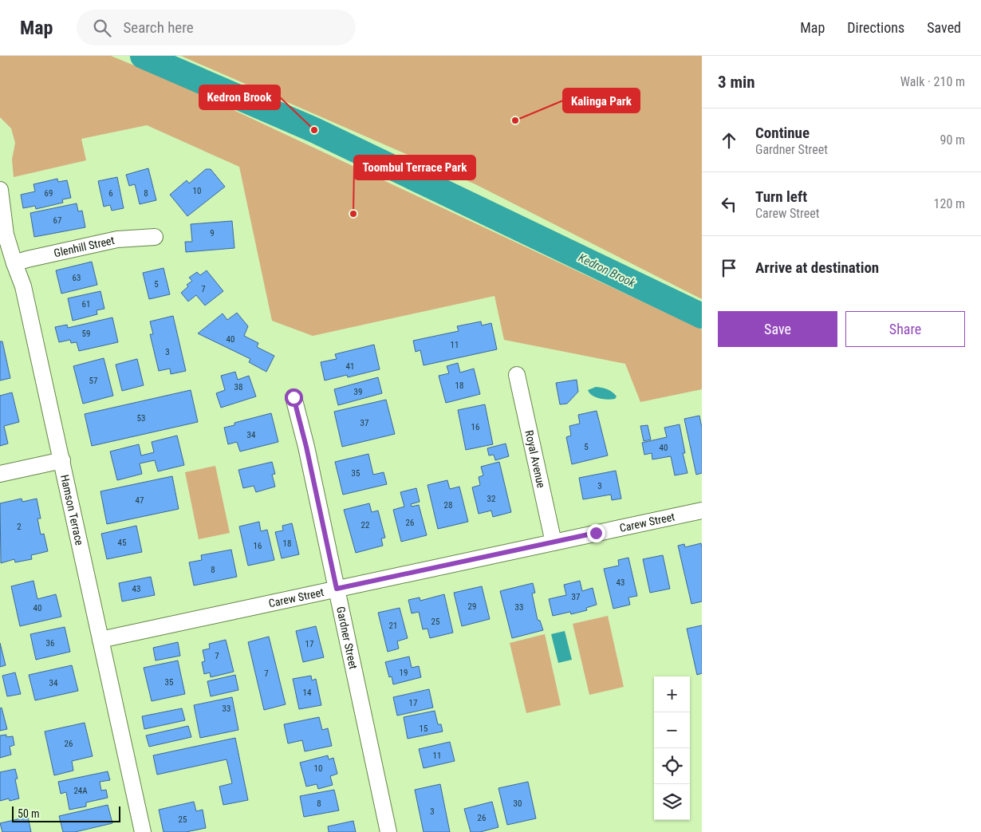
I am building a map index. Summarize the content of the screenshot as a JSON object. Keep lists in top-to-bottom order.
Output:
{
  "streets": {
    "street": [
      "Glenhill Street",
      "Royal Avenue",
      "Hamson Terrace",
      "Carew Street",
      "Gardner Street"
    ]
  },
  "crossings": [
    ["Glenhill Street", "Hamson Terrace"],
    ["Royal Avenue", "Carew Street"],
    ["Hamson Terrace", "Carew Street"],
    ["Carew Street", "Gardner Street"]
  ],
  "water": ["Kedron Brook"],
  "places": ["Kalinga Park", "Kedron Brook", "Toombul Terrace Park"],
  "house_numbers": [
    "10",
    "69",
    "6",
    "8",
    "67",
    "9",
    "63",
    "5",
    "7",
    "61",
    "59",
    "40",
    "11",
    "3",
    "41",
    "57",
    "18",
    "38",
    "39",
    "53",
    "37",
    "16",
    "34",
    "5",
    "40",
    "35",
    "3",
    "32",
    "47",
    "28",
    "26",
    "22",
    "2",
    "45",
    "18",
    "16",
    "8",
    "43",
    "43",
    "37",
    "29",
    "33",
    "40",
    "25",
    "21",
    "36",
    "17",
    "7",
    "19",
    "7",
    "35",
    "34",
    "14",
    "17",
    "33",
    "15",
    "26",
    "11",
    "10",
    "24A",
    "8",
    "30",
    "3",
    "26",
    "25"
  ],
  "scale_bar": "50 m",
  "page": {
    "header": "Map",
    "search": "Search here",
    "nav": ["Map", "Directions", "Saved"],
    "heading": ["3 min", "Walk · 210 m"],
    "list": [
      ["Continue", "Gardner Street", "90 m"],
      ["Turn left", "Carew Street", "120 m"],
      "Arrive at destination"
    ],
    "buttons": ["Save", "Share"],
    "map_buttons": ["+", "−"],
    "scale": "50 m"
  }
}
